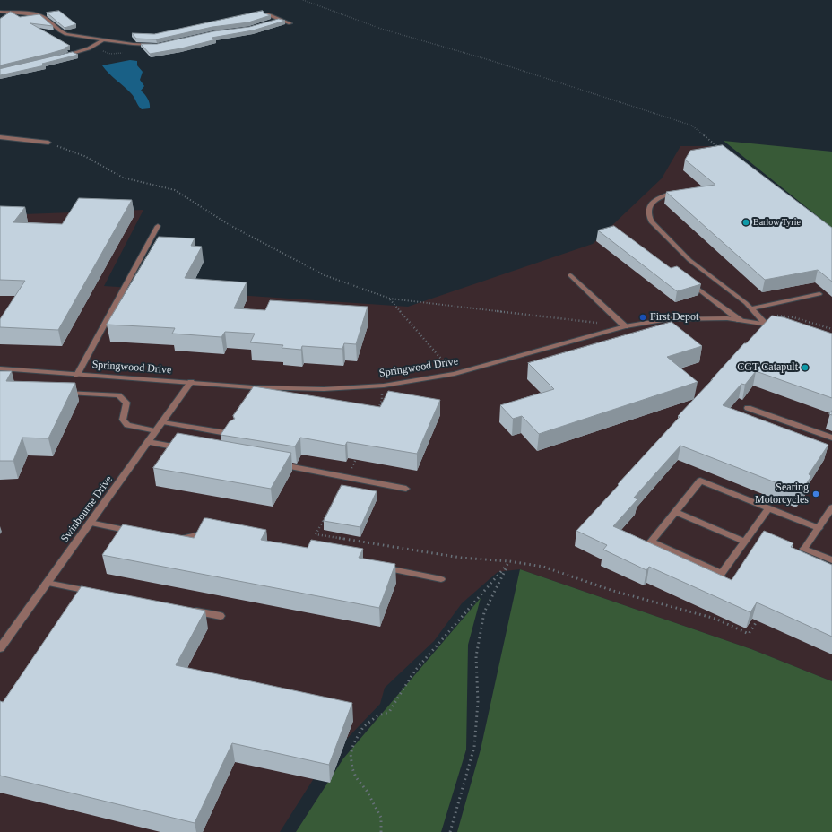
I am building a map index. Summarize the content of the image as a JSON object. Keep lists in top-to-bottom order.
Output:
{
  "streets": {
    "street": ["Springwood Drive", "Swinbourne Drive"]
  },
  "crossings": [
    ["Springwood Drive", "Swinbourne Drive"]
  ],
  "places": [
    "Barlow Tyrie",
    "First Depot",
    "CGT Catapult",
    "Searing Motorcycles"
  ]
}
